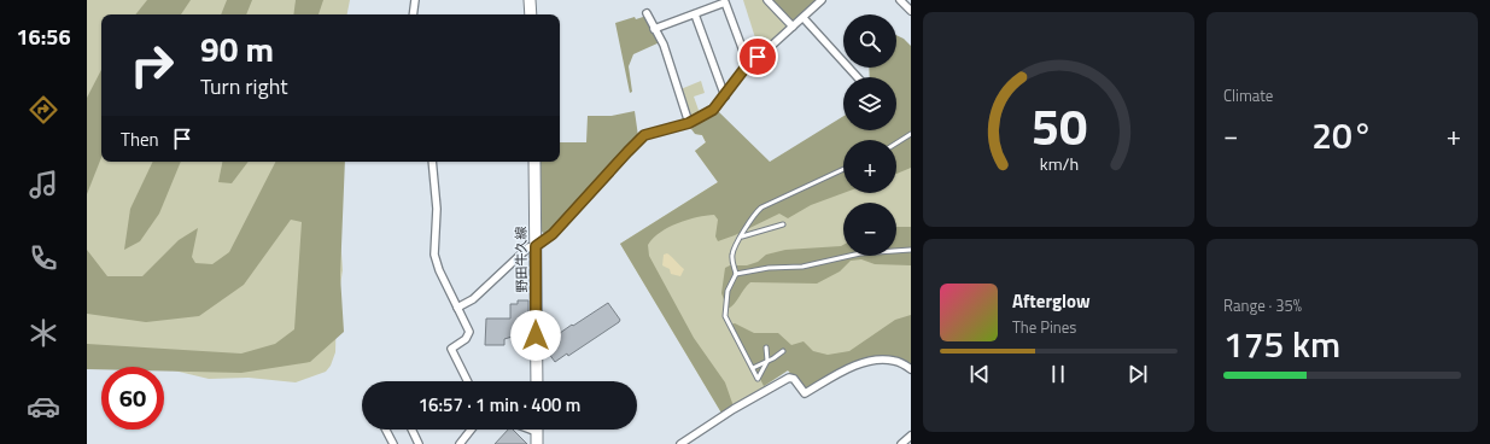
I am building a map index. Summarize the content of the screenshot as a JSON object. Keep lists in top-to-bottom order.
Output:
{
  "streets": {
    "main road": ["野田牛久線"]
  },
  "page": {
    "tabs": "16:56",
    "tile": [
      "Climate",
      ["Range · 35%", "175 km"]
    ],
    "map_buttons": ["+", "−"],
    "turn": ["90 m", "Turn right"],
    "heat": ["−", "20°", "+"],
    "then": "Then",
    "song": ["Afterglow", "The Pines"],
    "limit": "60",
    "trip": "16:57 · 1 min · 400 m",
    "gauge": ["50", "km/h"]
  }
}
